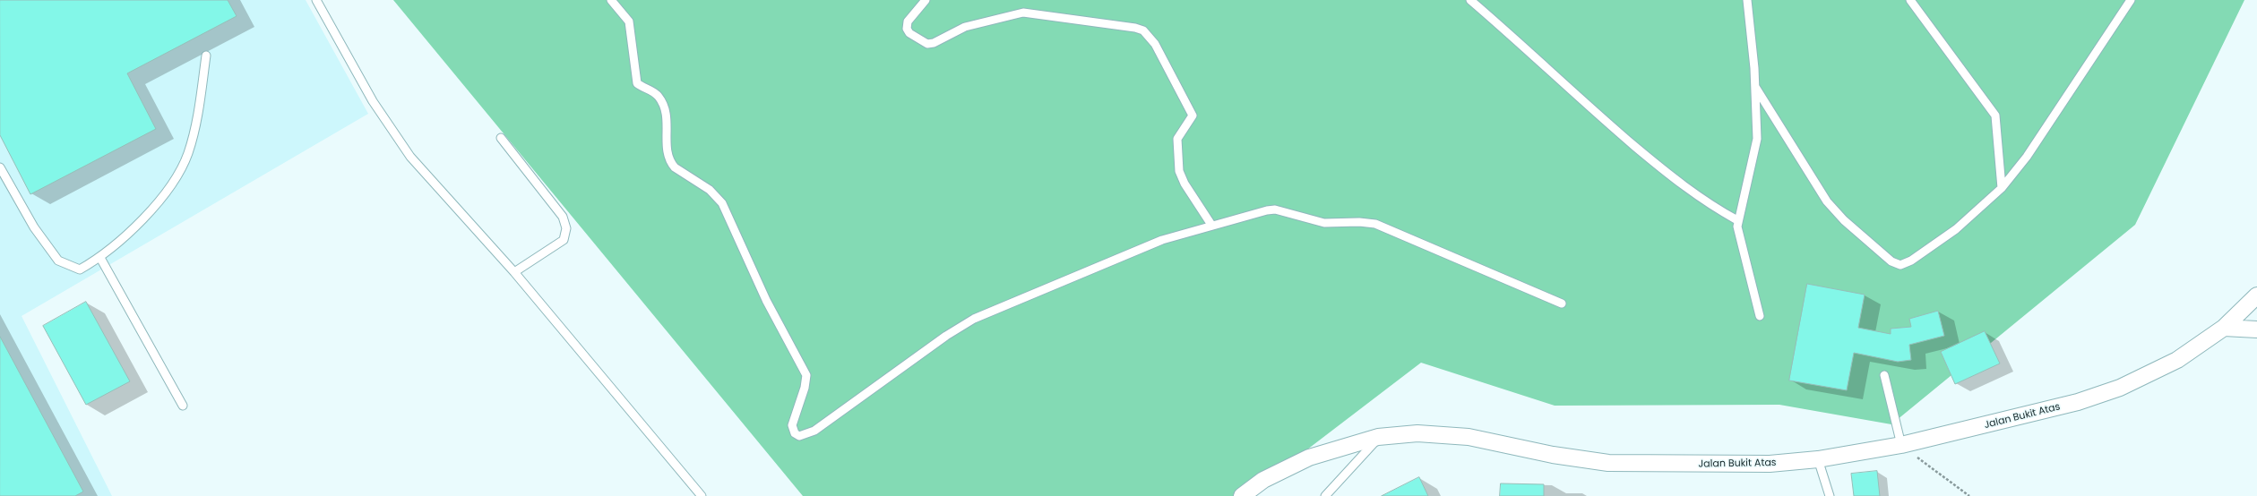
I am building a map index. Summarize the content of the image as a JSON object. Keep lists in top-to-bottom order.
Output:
{
  "streets": {
    "street": ["Jalan Bukit Atas"]
  }
}
